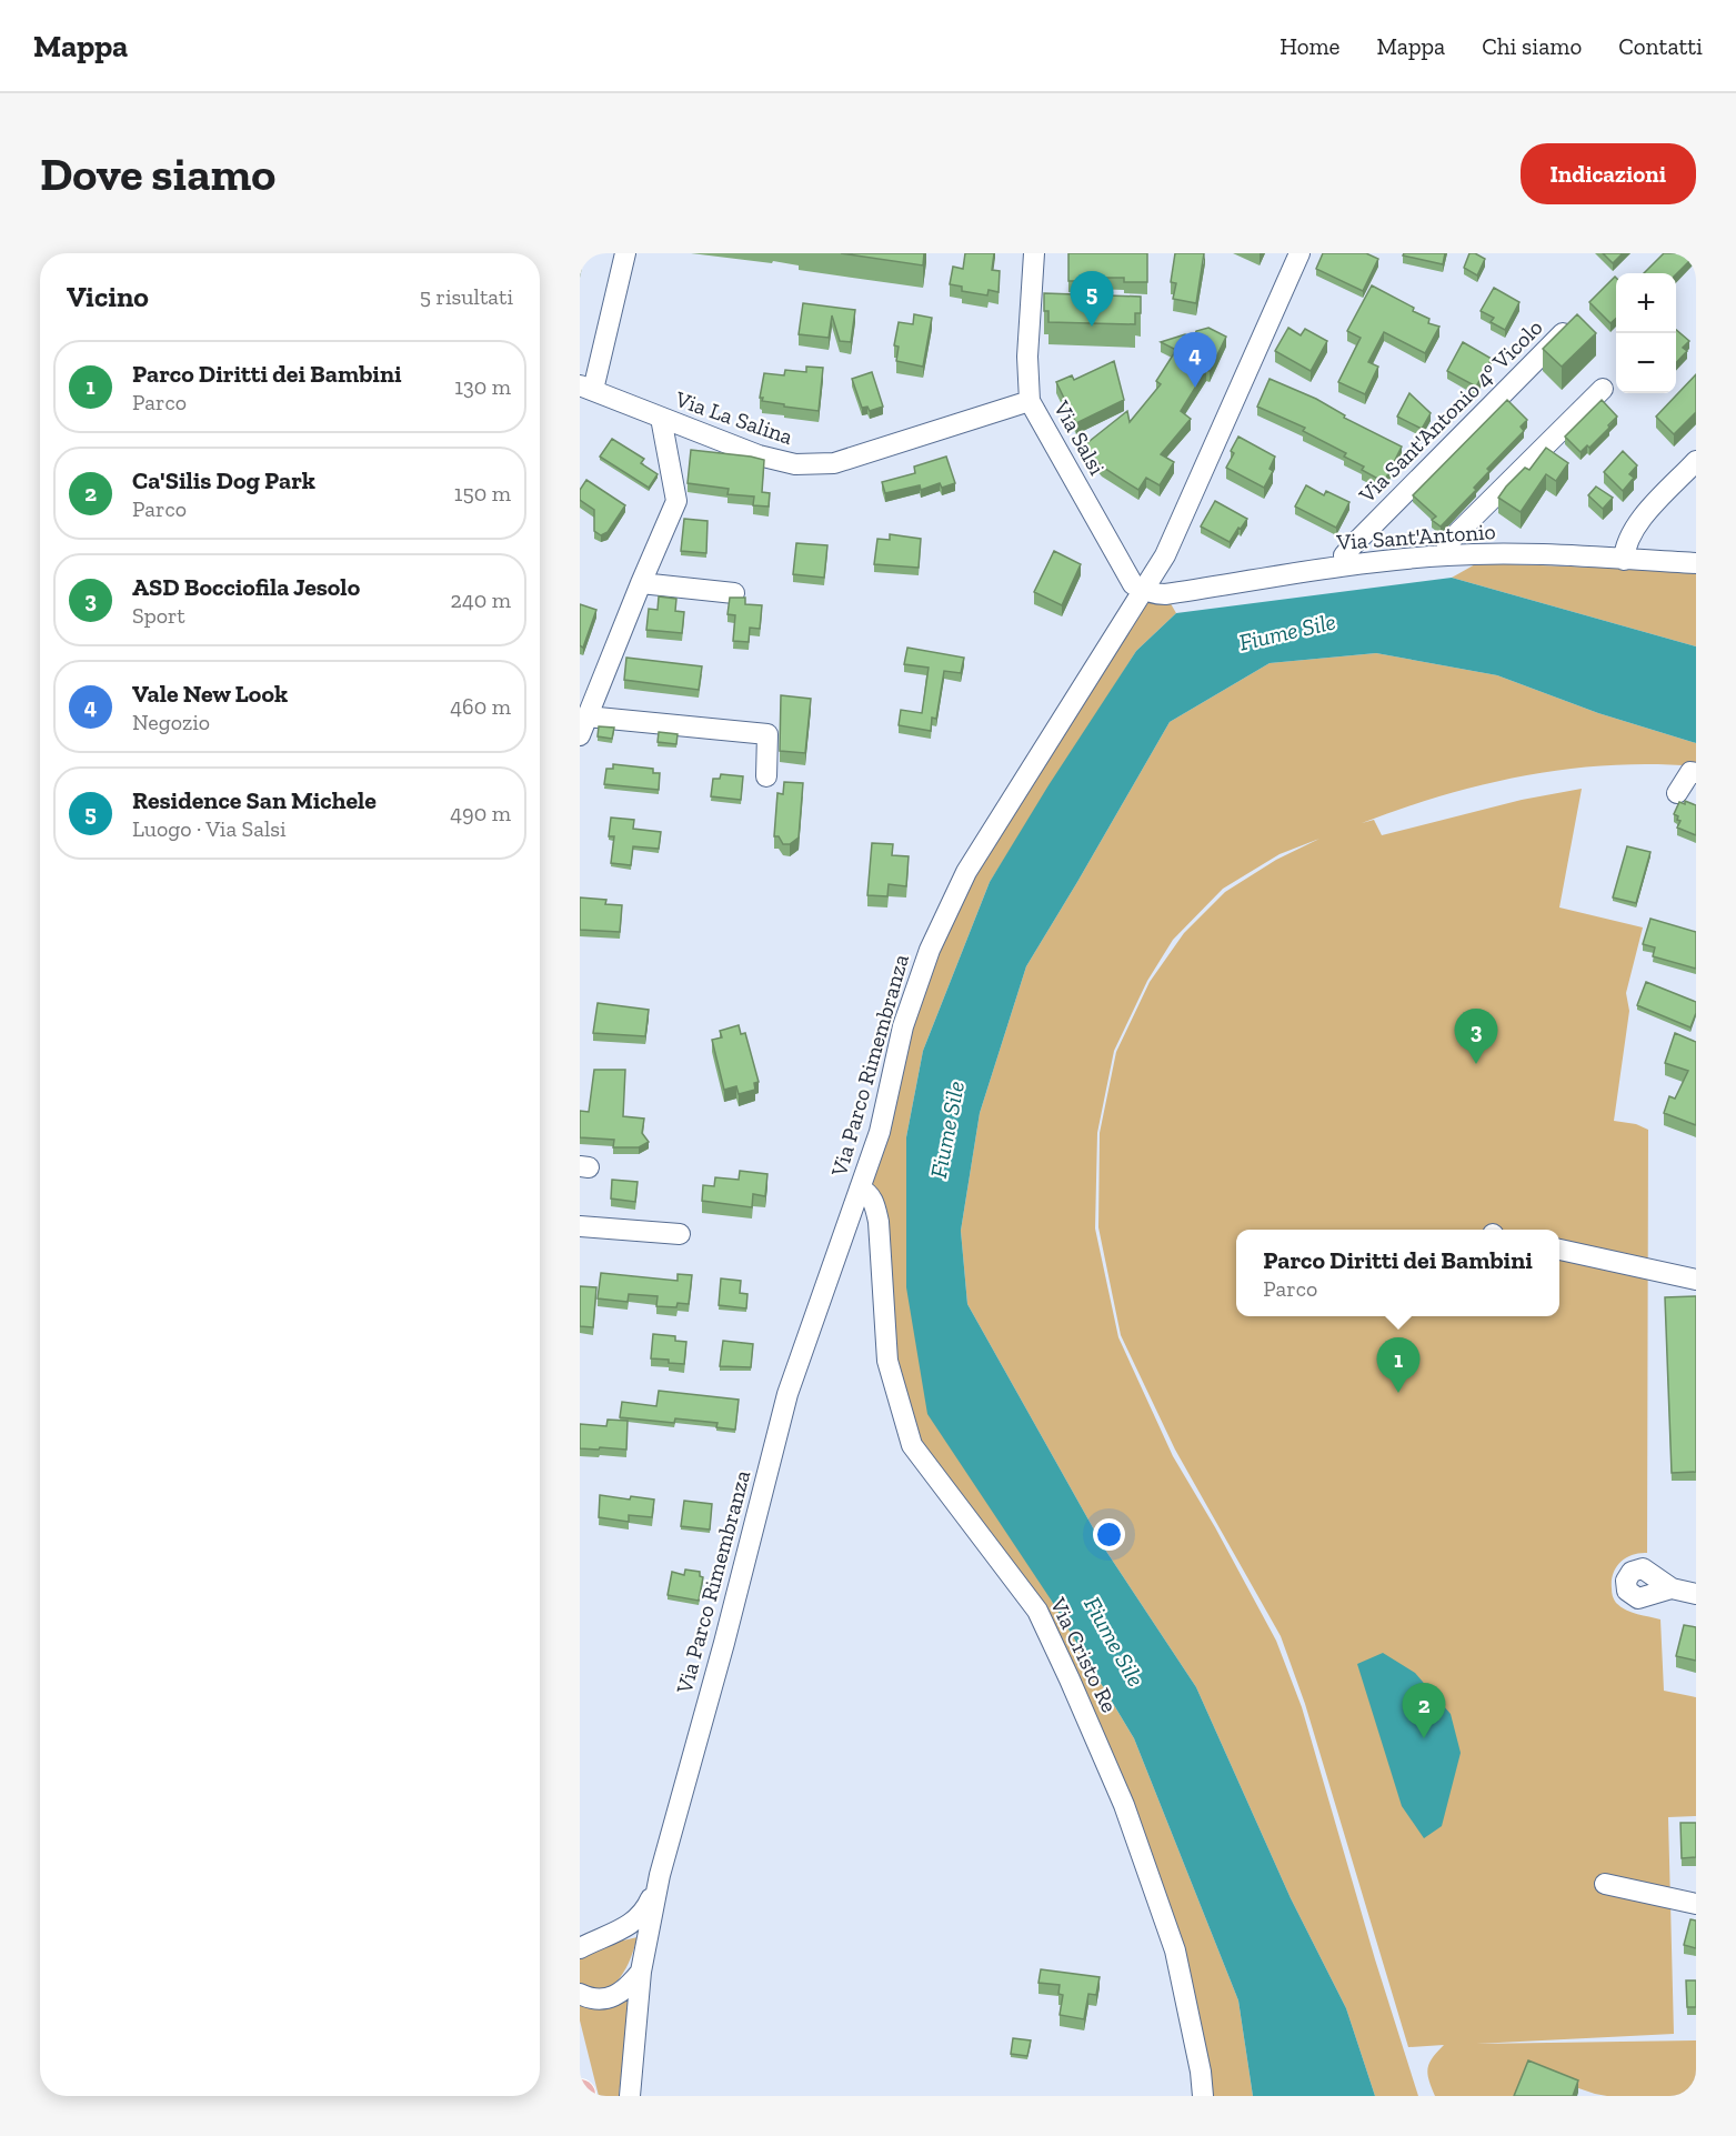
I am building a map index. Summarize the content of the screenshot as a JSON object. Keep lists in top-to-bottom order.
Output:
{
  "streets": {
    "street": [
      "Via Sant'Antonio 4° Vicolo",
      "Via La Salina",
      "Via Salsi",
      "Via Sant'Antonio",
      "Via Parco Rimembranza",
      "Via Cristo Re"
    ]
  },
  "crossings": [
    ["Via Sant'Antonio 4° Vicolo", "Via Sant'Antonio"],
    ["Via La Salina", "Via Salsi"],
    ["Via Salsi", "Via Sant'Antonio"],
    ["Via Salsi", "Via Parco Rimembranza"],
    ["Via Sant'Antonio", "Via Parco Rimembranza"],
    ["Via Parco Rimembranza", "Via Cristo Re"]
  ],
  "water": ["Fiume Sile"],
  "page": {
    "header": "Mappa",
    "nav": [
      "Home",
      "Mappa",
      "Chi siamo",
      "Contatti"
    ],
    "buttons": "Indicazioni",
    "title": "Dove siamo",
    "heading": ["Vicino", "5 risultati"],
    "pins": [
      "5",
      "4",
      "3",
      "1",
      "2"
    ],
    "map_buttons": ["+", "−"],
    "list": [
      {
        "mark": "1",
        "name": "Parco Diritti dei Bambini",
        "note": "Parco",
        "value": "130 m"
      },
      {
        "mark": "2",
        "name": "Ca'Silis Dog Park",
        "note": "Parco",
        "value": "150 m"
      },
      {
        "mark": "3",
        "name": "ASD Bocciofila Jesolo",
        "note": "Sport",
        "value": "240 m"
      },
      {
        "mark": "4",
        "name": "Vale New Look",
        "note": "Negozio",
        "value": "460 m"
      },
      {
        "mark": "5",
        "name": "Residence San Michele",
        "note": "Luogo · Via Salsi",
        "value": "490 m"
      }
    ],
    "popup": ["Parco Diritti dei Bambini", "Parco"]
  }
}
